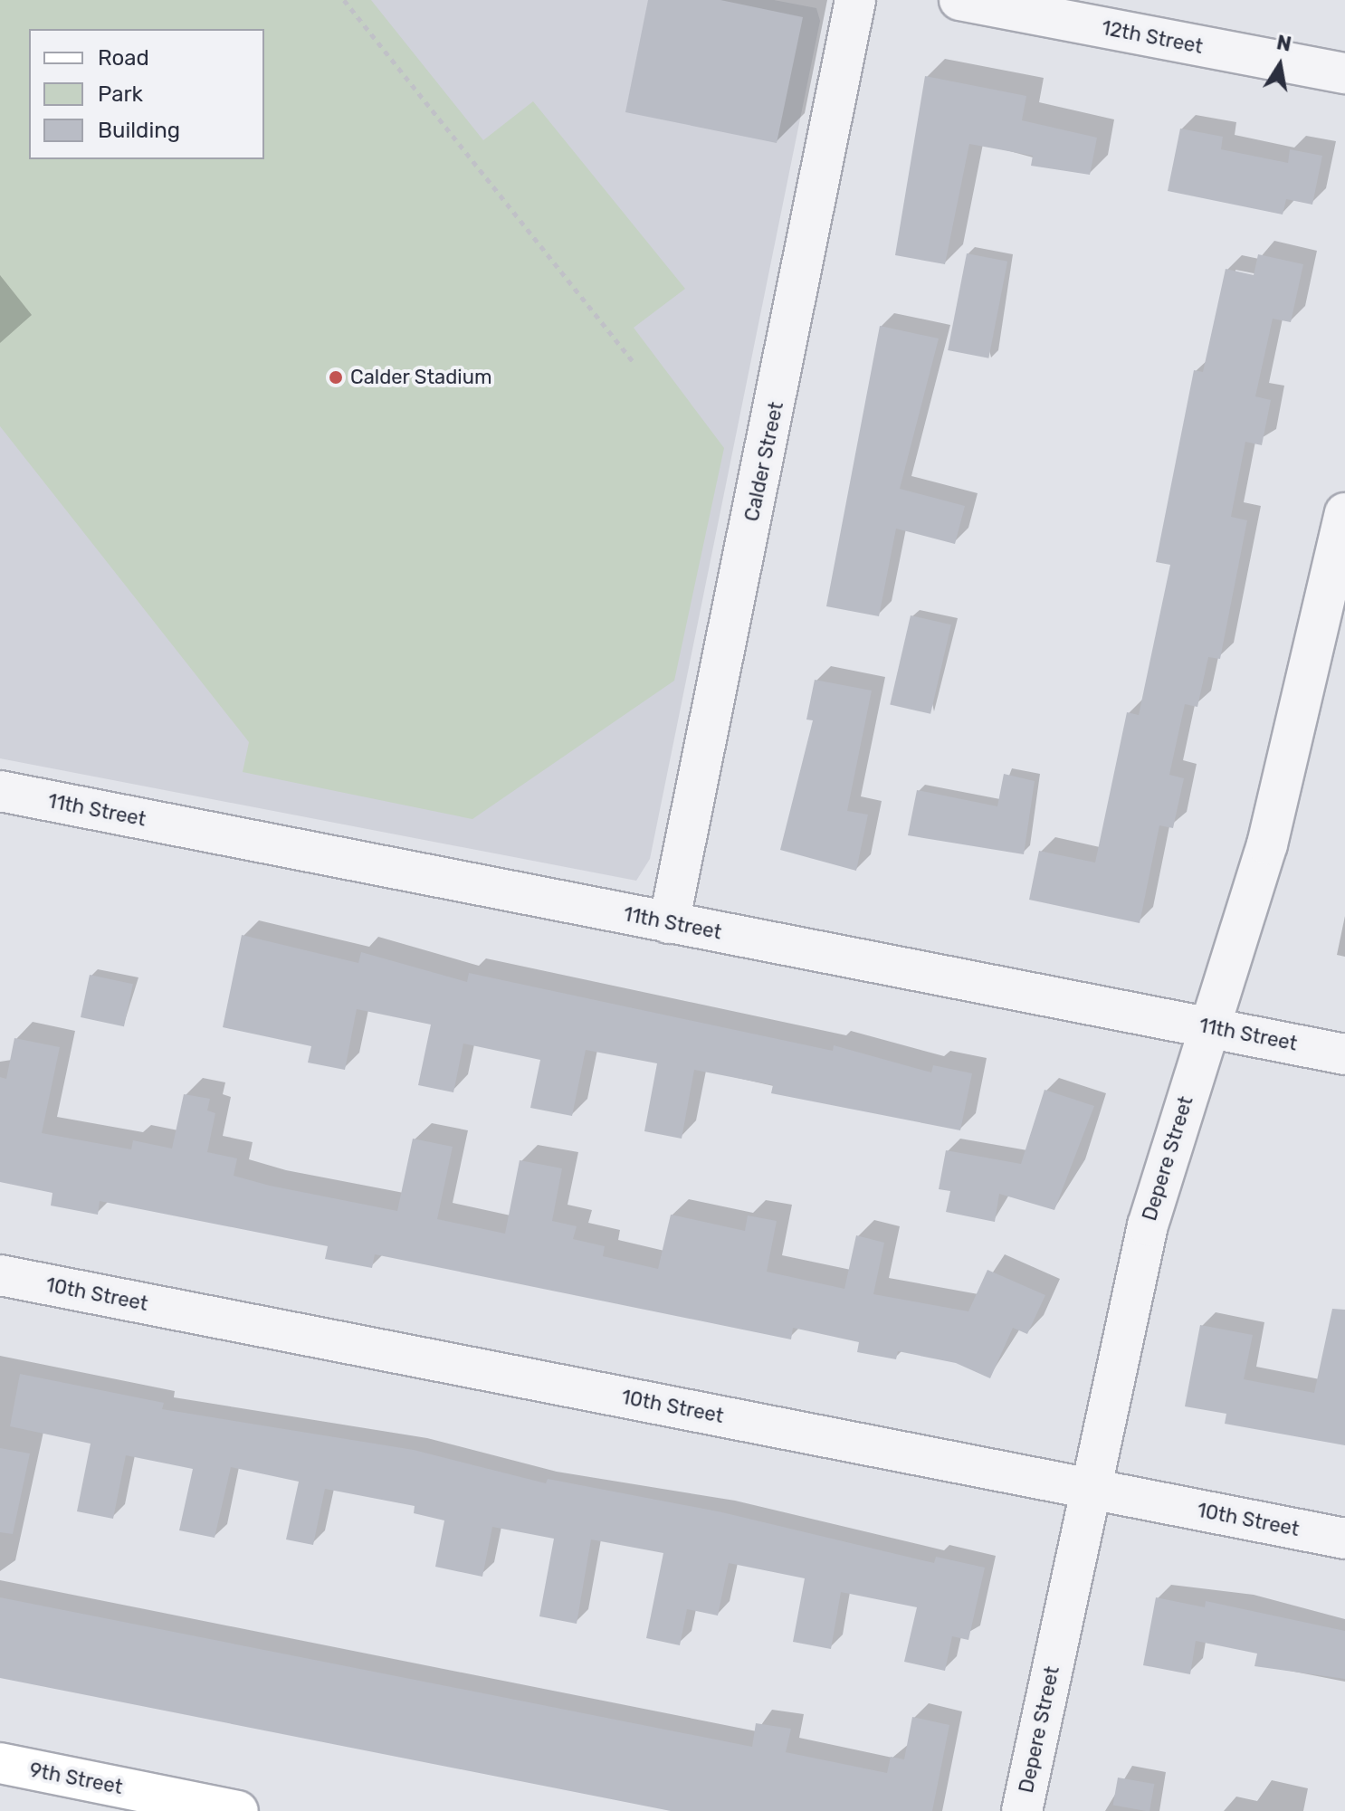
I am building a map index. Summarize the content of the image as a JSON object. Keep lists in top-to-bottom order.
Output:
{
  "streets": {
    "main road": ["9th Street"],
    "street": [
      "12th Street",
      "Calder Street",
      "11th Street",
      "Depere Street",
      "10th Street"
    ]
  },
  "crossings": [
    ["Calder Street", "11th Street"],
    ["11th Street", "Depere Street"],
    ["Depere Street", "10th Street"]
  ],
  "places": ["Calder Stadium"],
  "legend": ["Road", "Park", "Building"],
  "north": "top"
}
